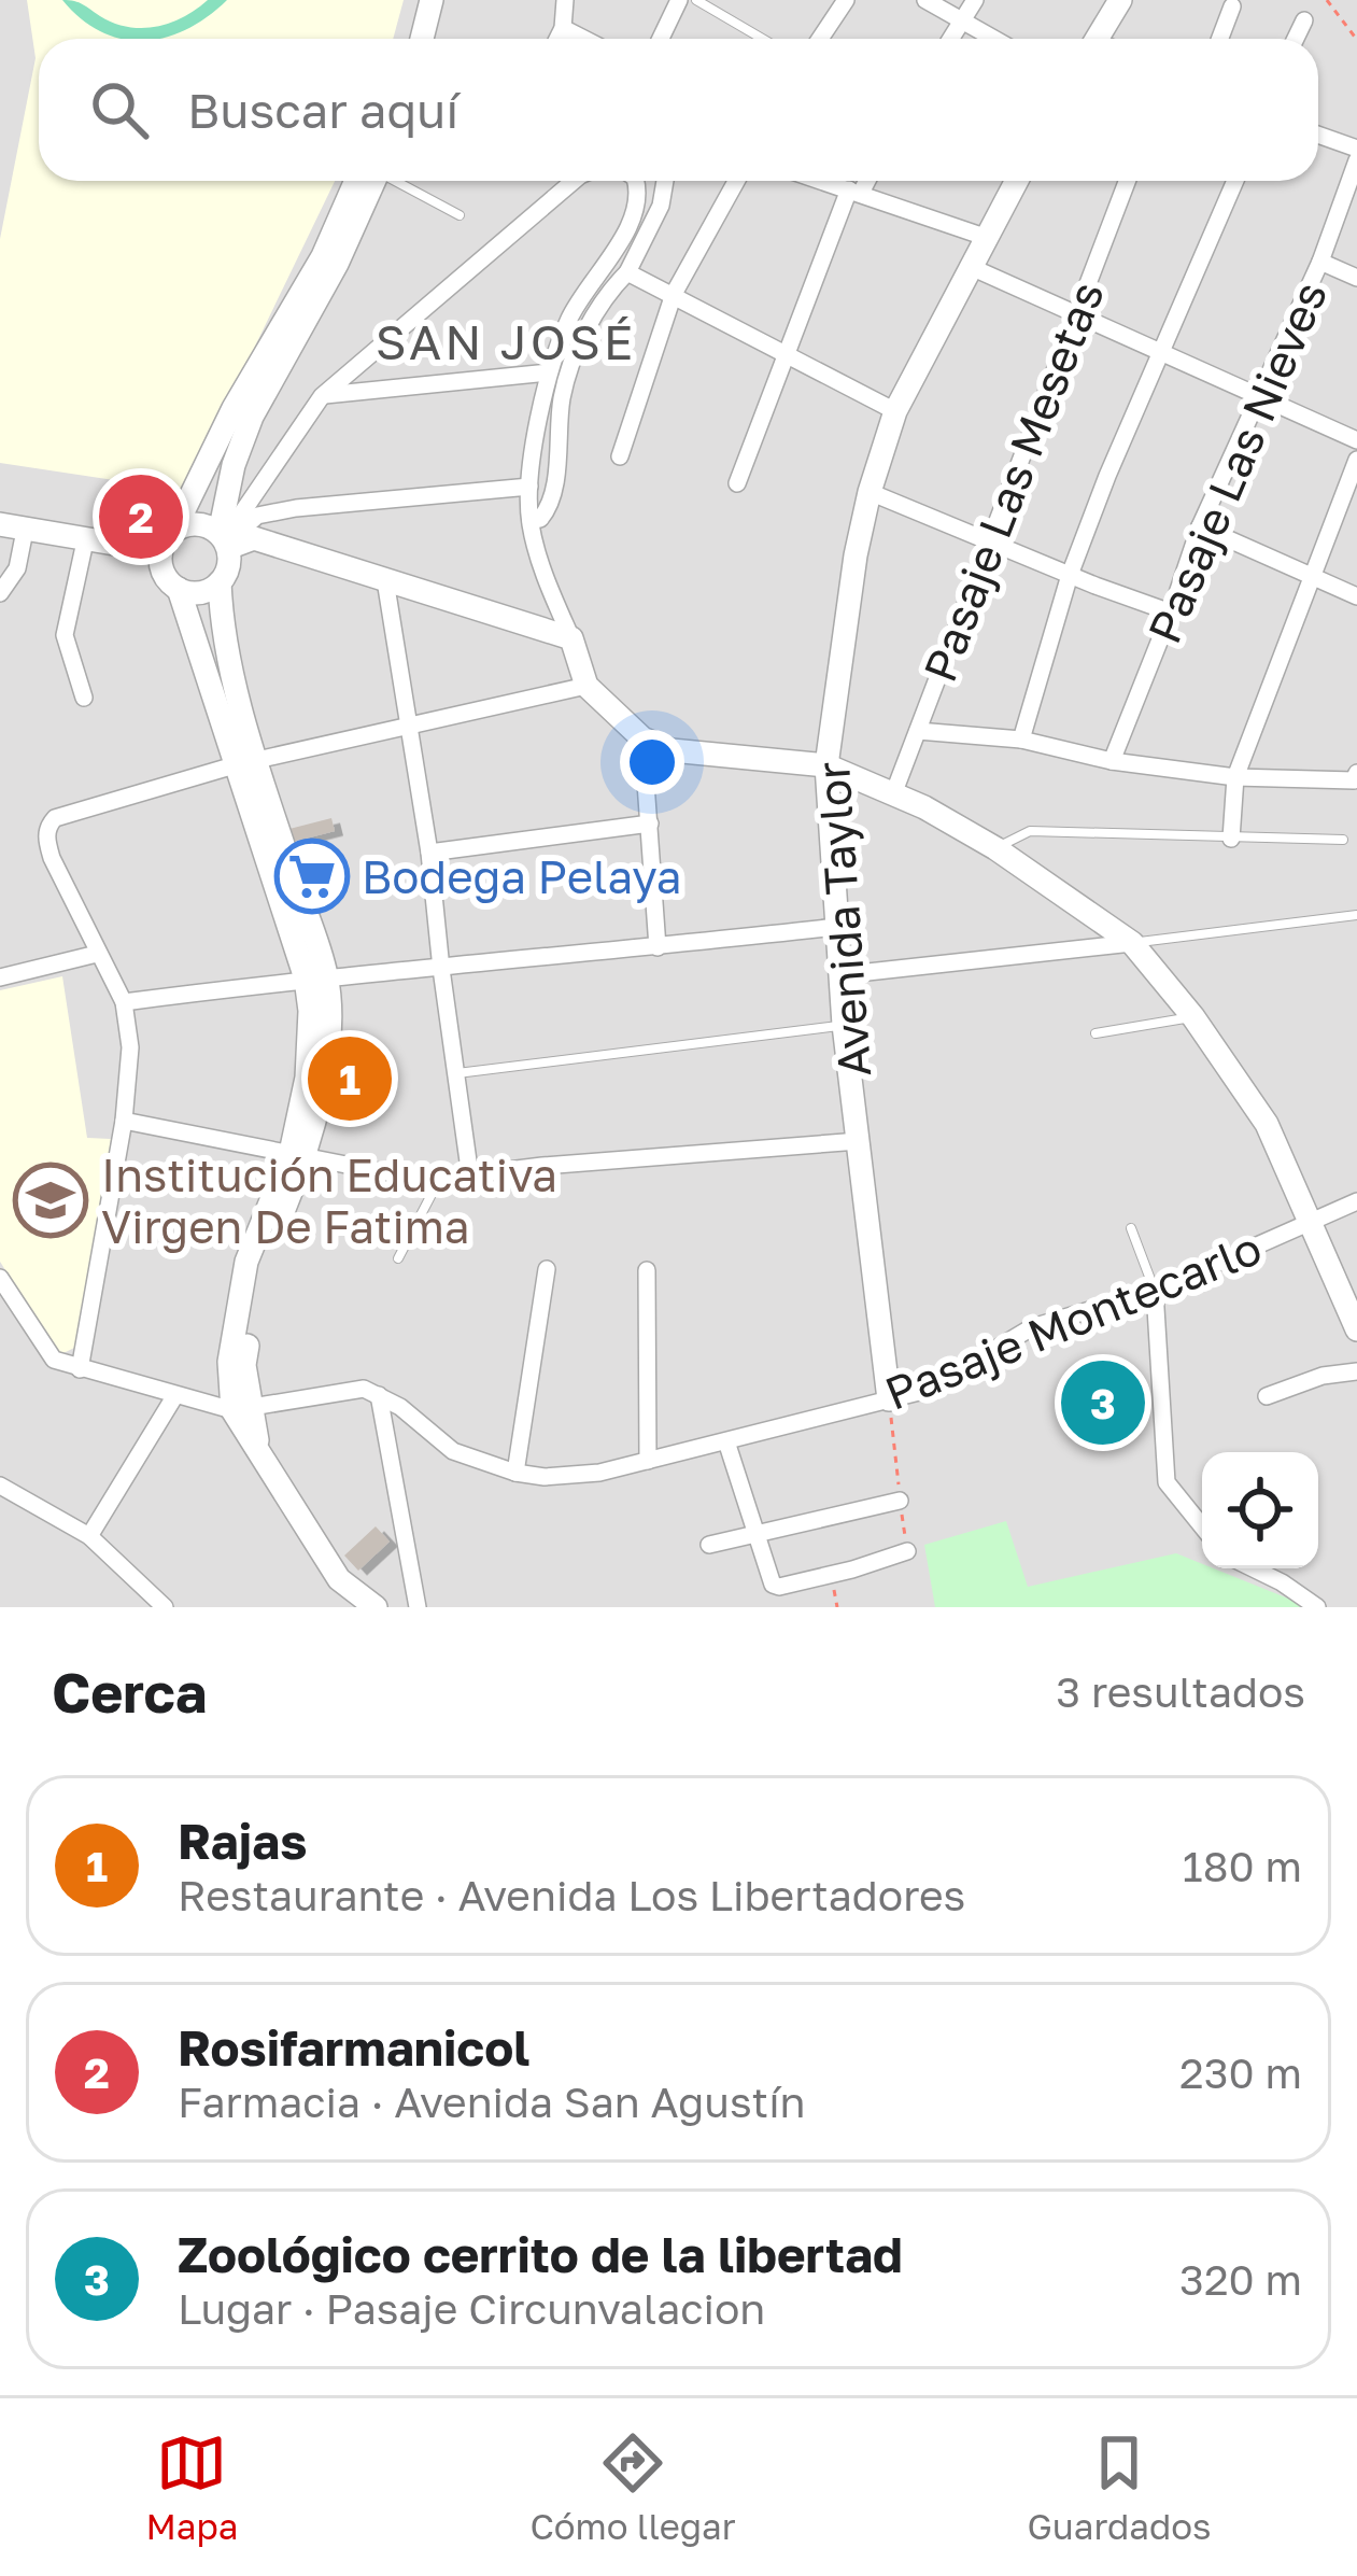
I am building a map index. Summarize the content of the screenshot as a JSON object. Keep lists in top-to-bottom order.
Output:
{
  "streets": {
    "street": [
      "Pasaje Las Nieves",
      "Pasaje Las Mesetas",
      "Avenida Taylor",
      "Pasaje Montecarlo"
    ]
  },
  "crossings": [
    ["Avenida Taylor", "Pasaje Montecarlo"]
  ],
  "districts": ["SAN JOSÉ"],
  "places": {
    "supermarket": ["Bodega Pelaya"],
    "school or university": ["Institución Educativa Virgen De Fatima"]
  },
  "page": {
    "search": "Buscar aquí",
    "pins": ["2", "1", "3"],
    "heading": ["Cerca", "3 resultados"],
    "list": [
      {
        "mark": "1",
        "name": "Rajas",
        "note": "Restaurante · Avenida Los Libertadores",
        "value": "180 m"
      },
      {
        "mark": "2",
        "name": "Rosifarmanicol",
        "note": "Farmacia · Avenida San Agustín",
        "value": "230 m"
      },
      {
        "mark": "3",
        "name": "Zoológico cerrito de la libertad",
        "note": "Lugar · Pasaje Circunvalacion",
        "value": "320 m"
      }
    ],
    "nav": ["Mapa", "Cómo llegar", "Guardados"]
  }
}
